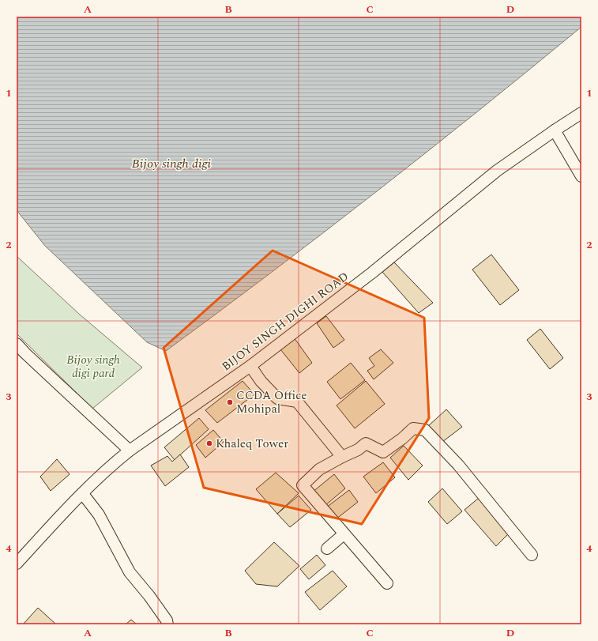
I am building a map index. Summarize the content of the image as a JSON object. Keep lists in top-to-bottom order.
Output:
{
  "streets": {
    "street": ["BIJOY SINGH DIGHI ROAD"]
  },
  "water": ["Bijoy singh digi"],
  "parks": ["Bijoy singh digi pard"],
  "places": ["CCDA Office Mohipal", "Khaleq Tower"],
  "grid": {
    "columns": [
      "A",
      "B",
      "C",
      "D"
    ],
    "rows": [
      "1",
      "2",
      "3",
      "4"
    ]
  }
}
